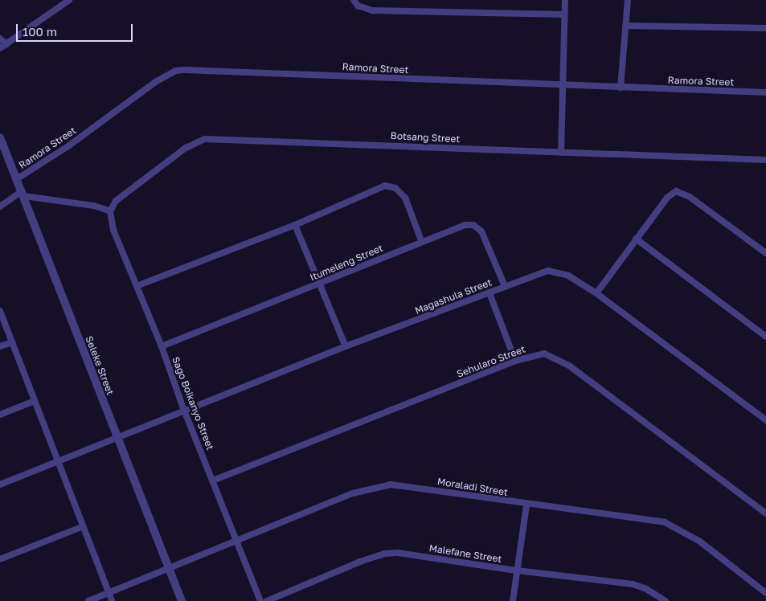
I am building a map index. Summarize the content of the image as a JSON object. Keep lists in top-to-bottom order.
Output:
{
  "streets": {
    "street": [
      "Ramora Street",
      "Botsang Street",
      "Itumeleng Street",
      "Magashula Street",
      "Sehularo Street",
      "Seleke Street",
      "Sago Boikanyo Street",
      "Moraladi Street",
      "Malefane Street"
    ]
  },
  "crossings": [
    ["Ramora Street", "Seleke Street"],
    ["Botsang Street", "Sago Boikanyo Street"],
    ["Itumeleng Street", "Magashula Street"],
    ["Itumeleng Street", "Sago Boikanyo Street"],
    ["Magashula Street", "Seleke Street"],
    ["Magashula Street", "Sago Boikanyo Street"],
    ["Sehularo Street", "Sago Boikanyo Street"],
    ["Seleke Street", "Moraladi Street"],
    ["Sago Boikanyo Street", "Moraladi Street"]
  ],
  "scale_bar": "100 m"
}
